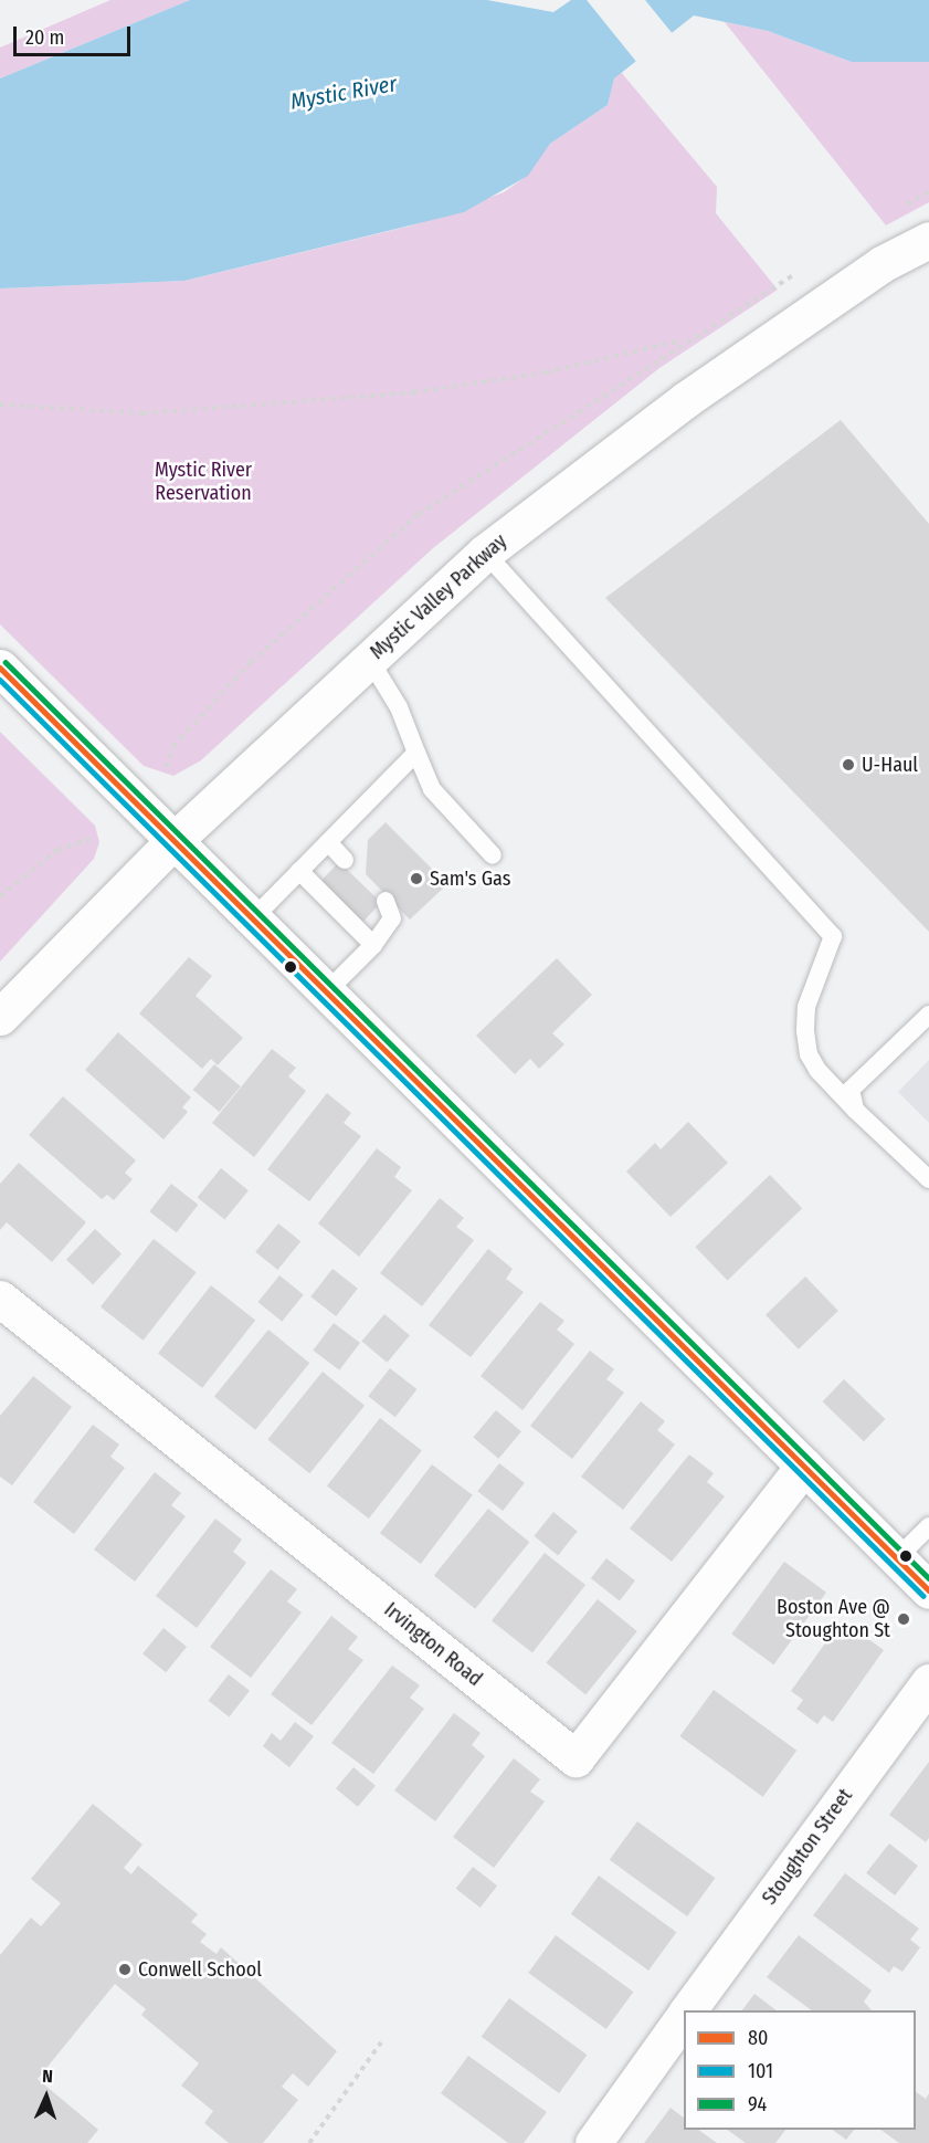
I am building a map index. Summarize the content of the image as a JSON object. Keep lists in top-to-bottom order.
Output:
{
  "streets": {
    "main road": ["Mystic Valley Parkway", "Irvington Road", "Stoughton Street"]
  },
  "water": ["Mystic River"],
  "parks": ["Mystic River Reservation"],
  "places": [
    "U-Haul",
    "Sam's Gas",
    "Boston Ave @ Stoughton St",
    "Conwell School"
  ],
  "lines": ["transit line 94", "transit line 80", "transit line 101"],
  "legend": ["80", "101", "94"],
  "scale_bar": "20 m",
  "north": "top"
}
